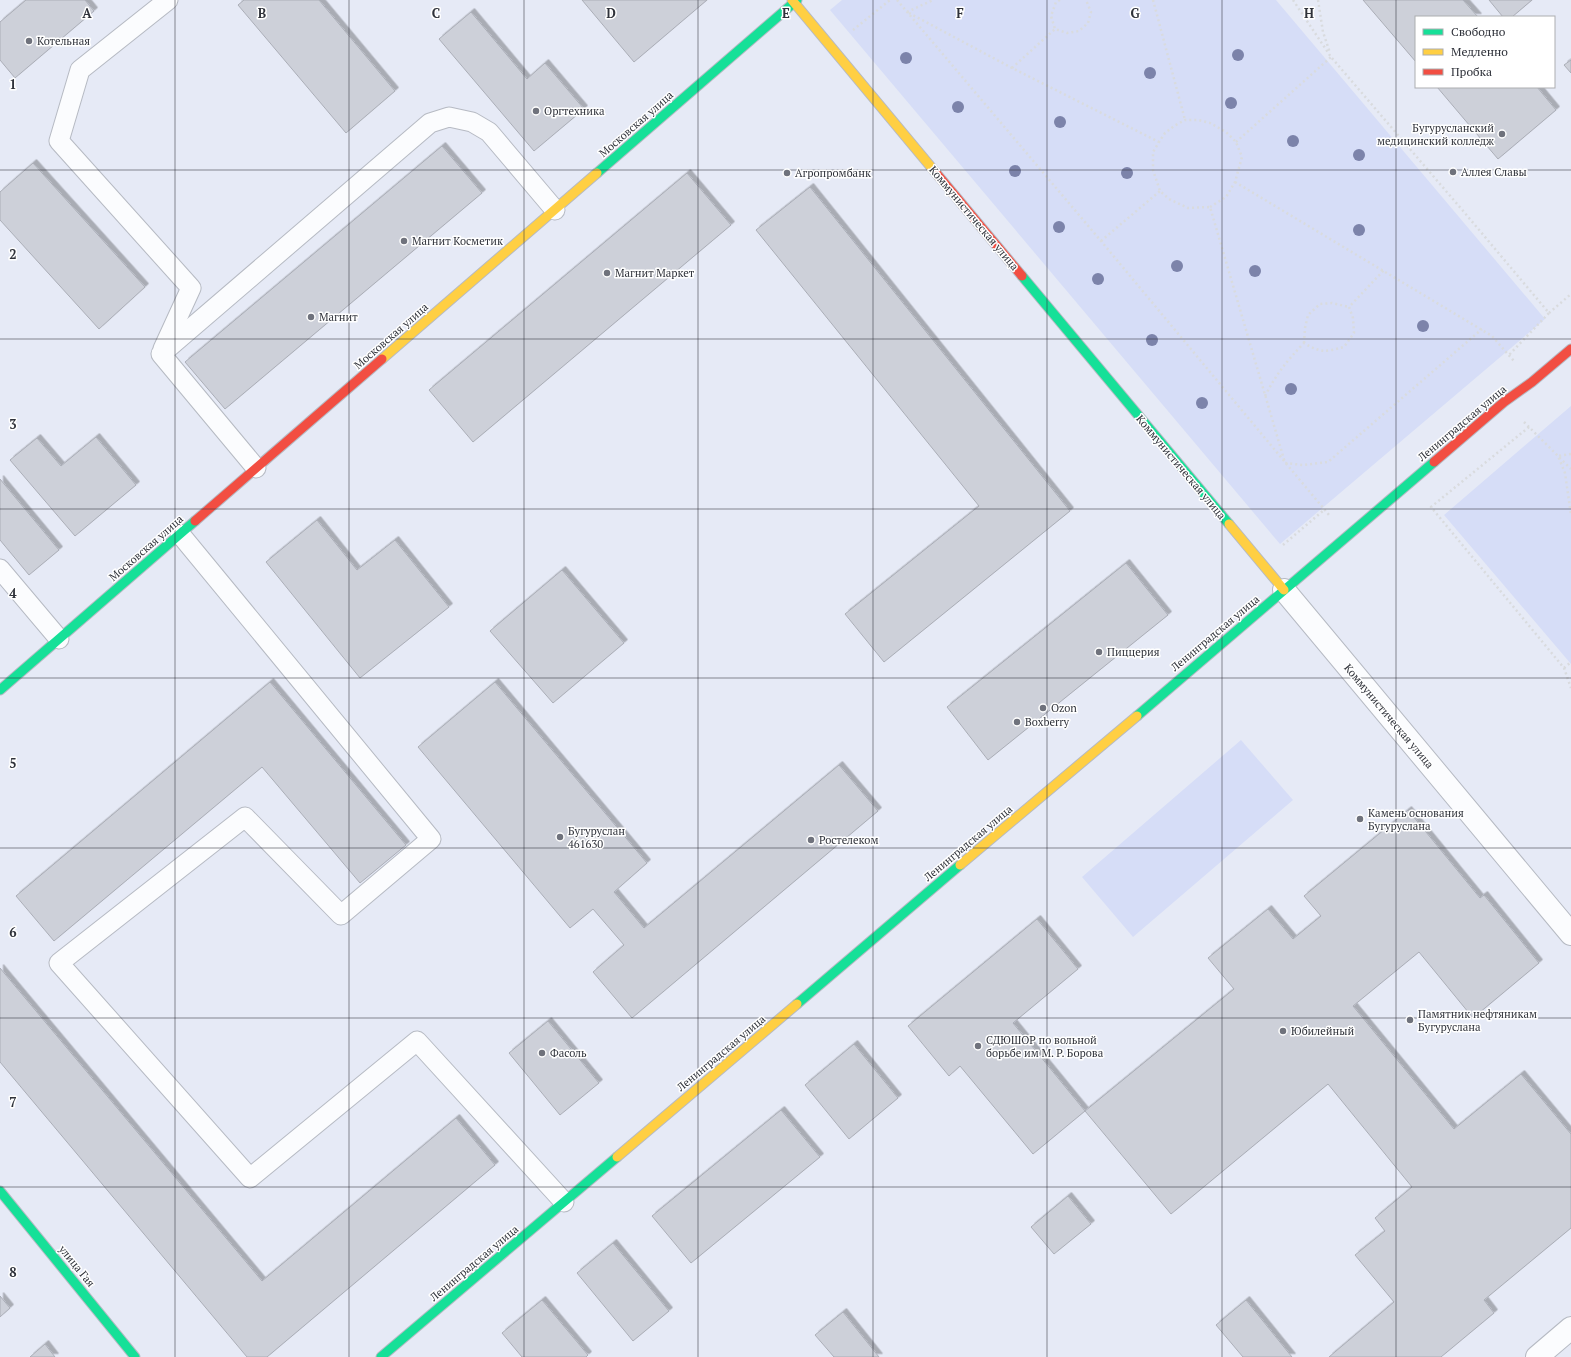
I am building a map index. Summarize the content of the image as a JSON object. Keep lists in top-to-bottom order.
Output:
{
  "streets": {
    "street": [
      "Московская улица",
      "Коммунистическая улица",
      "Ленинградская улица",
      "улица Гая"
    ]
  },
  "crossings": [
    ["Московская улица", "Коммунистическая улица"],
    ["Коммунистическая улица", "Ленинградская улица"]
  ],
  "places": [
    "Котельная",
    "Оргтехника",
    "Бугурусланский медицинский колледж",
    "Аллея Славы",
    "Агропромбанк",
    "Магнит Косметик",
    "Магнит Маркет",
    "Магнит",
    "Пиццерия",
    "Ozon",
    "Boxberry",
    "Камень основания Бугуруслана",
    "Бугуруслан 461630",
    "Ростелеком",
    "Памятник нефтяникам Бугуруслана",
    "Юбилейный",
    "СДЮШОР по вольной борьбе им М. Р. Борова",
    "Фасоль"
  ],
  "legend": ["Свободно", "Медленно", "Пробка"],
  "grid": {
    "columns": [
      "A",
      "B",
      "C",
      "D",
      "E",
      "F",
      "G",
      "H"
    ],
    "rows": [
      "1",
      "2",
      "3",
      "4",
      "5",
      "6",
      "7",
      "8"
    ]
  }
}
